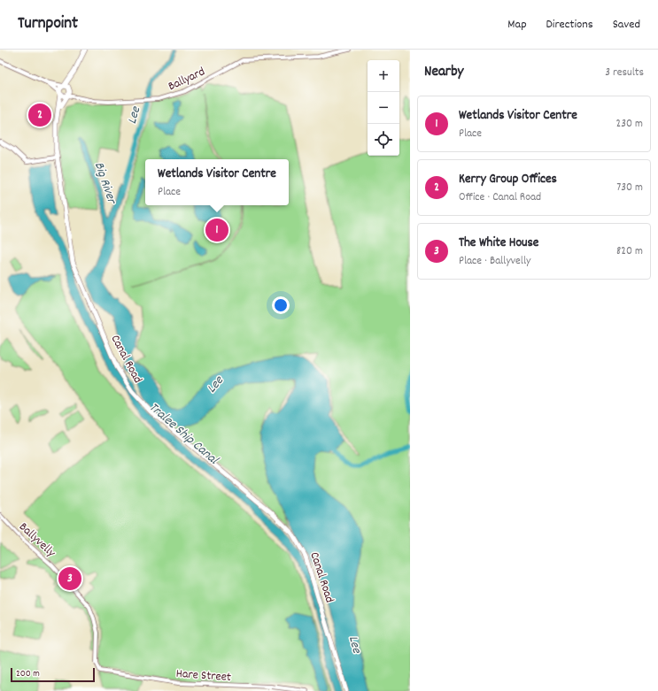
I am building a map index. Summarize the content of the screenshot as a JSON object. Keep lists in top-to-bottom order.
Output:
{
  "streets": {
    "main road": ["Canal Road"],
    "street": ["Ballyard", "Ballyvelly", "Hare Street"]
  },
  "crossings": [
    ["Ballyvelly", "Hare Street"]
  ],
  "water": ["Lee", "Big River", "Tralee Ship Canal"],
  "scale_bar": "200 m",
  "page": {
    "header": "Turnpoint",
    "nav": ["Map", "Directions", "Saved"],
    "heading": ["Nearby", "3 results"],
    "map_buttons": ["+", "−"],
    "list": [
      {
        "mark": "1",
        "name": "Wetlands Visitor Centre",
        "note": "Place",
        "value": "230 m"
      },
      {
        "mark": "2",
        "name": "Kerry Group Offices",
        "note": "Office · Canal Road",
        "value": "730 m"
      },
      {
        "mark": "3",
        "name": "The White House",
        "note": "Place · Ballyvelly",
        "value": "820 m"
      }
    ],
    "pins": ["2", "1", "3"],
    "popup": ["Wetlands Visitor Centre", "Place"],
    "scale": "200 m"
  }
}
